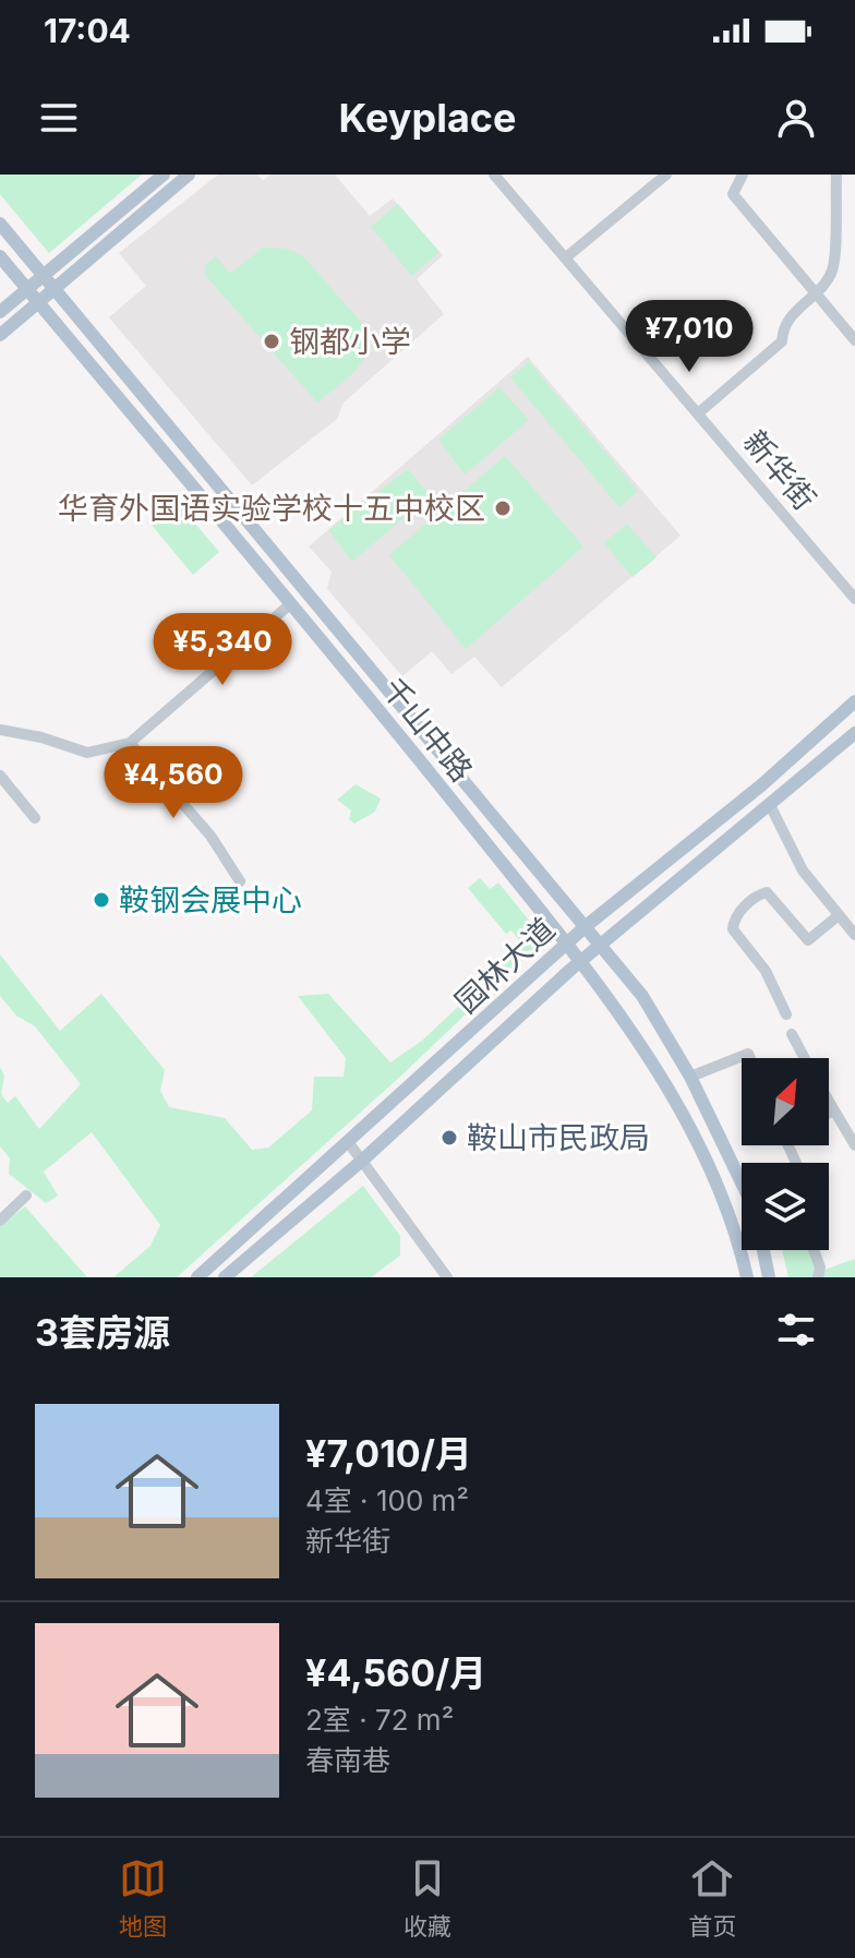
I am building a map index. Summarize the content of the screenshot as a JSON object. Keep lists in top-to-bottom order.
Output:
{
  "streets": {
    "main road": ["千山中路", "园林大道"],
    "street": ["新华街"]
  },
  "crossings": [
    ["千山中路", "园林大道"]
  ],
  "places": [
    "钢都小学",
    "华育外国语实验学校十五中校区",
    "鞍钢会展中心",
    "鞍山市民政局"
  ],
  "north": "top right",
  "page": {
    "status": "17:04",
    "header": "Keyplace",
    "price": ["¥7,010", "¥5,340", "¥4,560"],
    "heading": "3套房源",
    "list": [
      {
        "name": "¥7,010/月",
        "note": "4室 · 100 m² · 新华街"
      },
      {
        "name": "¥4,560/月",
        "note": "2室 · 72 m² · 春南巷"
      }
    ],
    "tabs": ["地图", "收藏", "首页"]
  }
}
